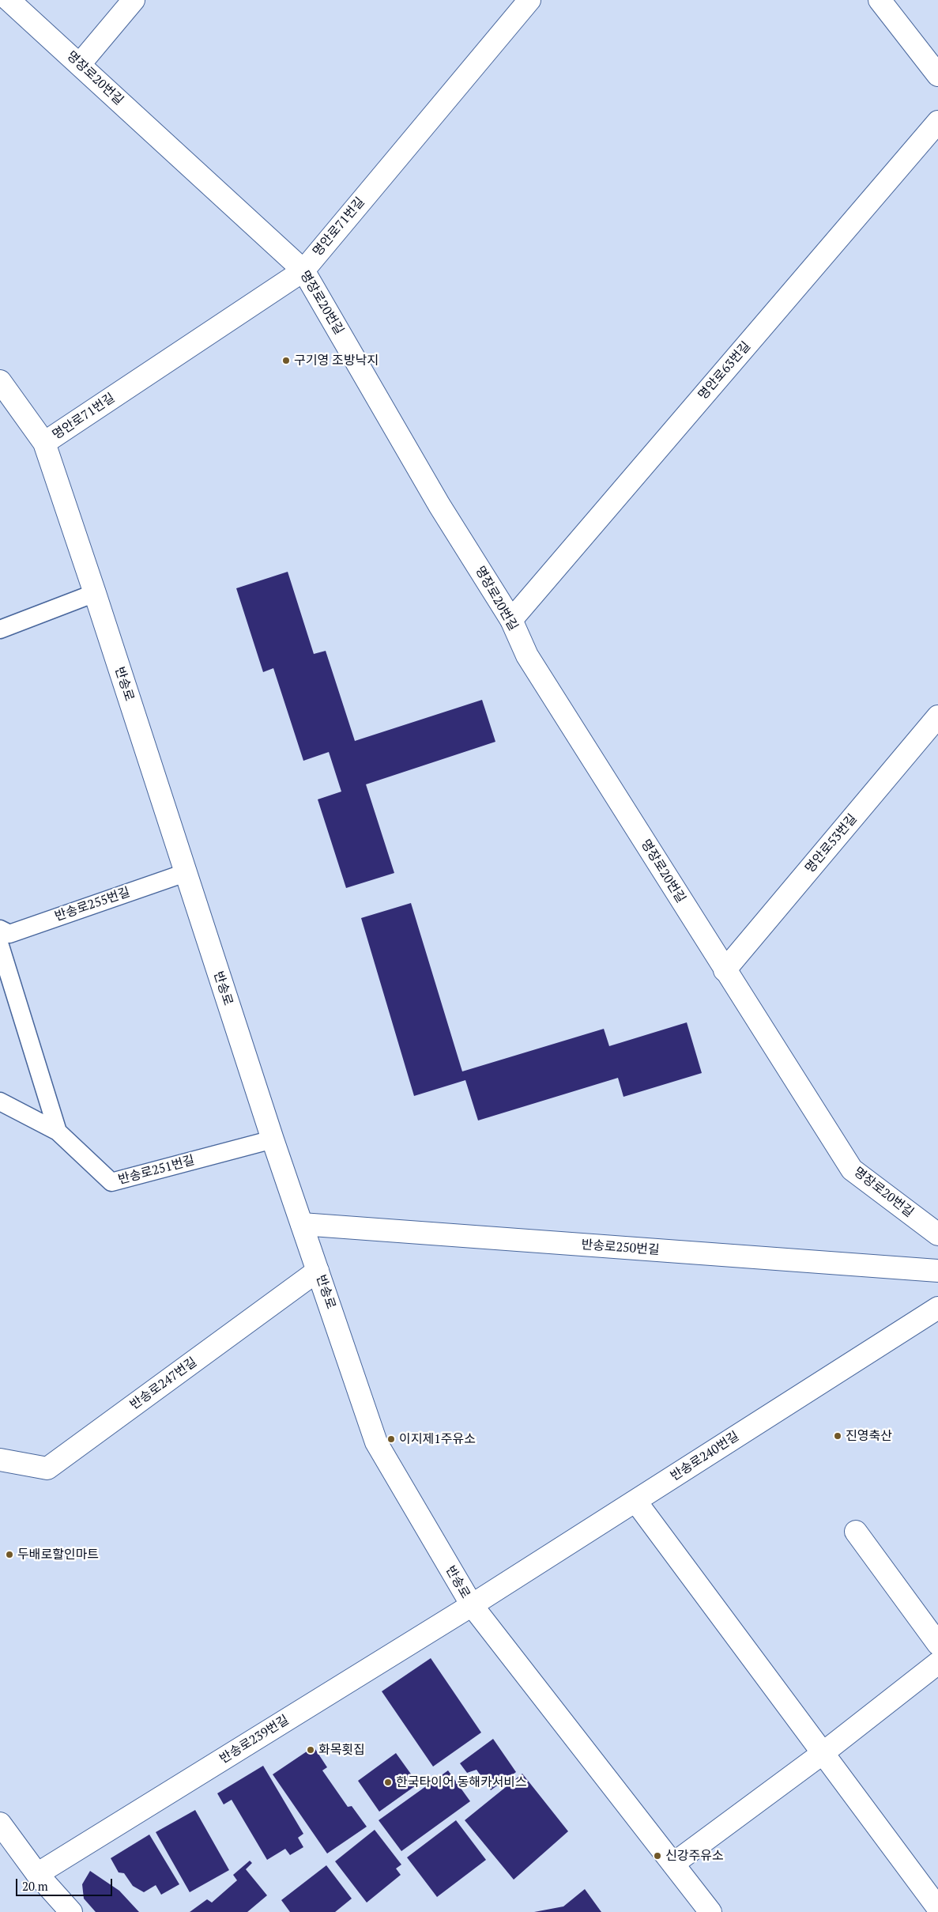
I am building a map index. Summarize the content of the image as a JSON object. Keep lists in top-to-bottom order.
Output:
{
  "streets": {
    "street": [
      "명장로20번길",
      "명안로71번길",
      "명안로63번길",
      "반송로",
      "명안로53번길",
      "반송로250번길",
      "반송로247번길",
      "반송로240번길",
      "반송로239번길"
    ],
    "lane": ["반송로255번길", "반송로251번길"]
  },
  "crossings": [
    ["명장로20번길", "명안로71번길"],
    ["명장로20번길", "명안로63번길"],
    ["명장로20번길", "명안로53번길"],
    ["명안로71번길", "반송로"],
    ["반송로", "반송로255번길"],
    ["반송로", "반송로251번길"],
    ["반송로", "반송로250번길"],
    ["반송로", "반송로247번길"],
    ["반송로", "반송로240번길"],
    ["반송로", "반송로239번길"],
    ["반송로240번길", "반송로239번길"]
  ],
  "places": [
    "구기영 조방낙지",
    "진영축산",
    "이지제1주유소",
    "두배로할인마트",
    "화목횟집",
    "한국타이어 동해카서비스",
    "신강주유소"
  ],
  "scale_bar": "20 m"
}
